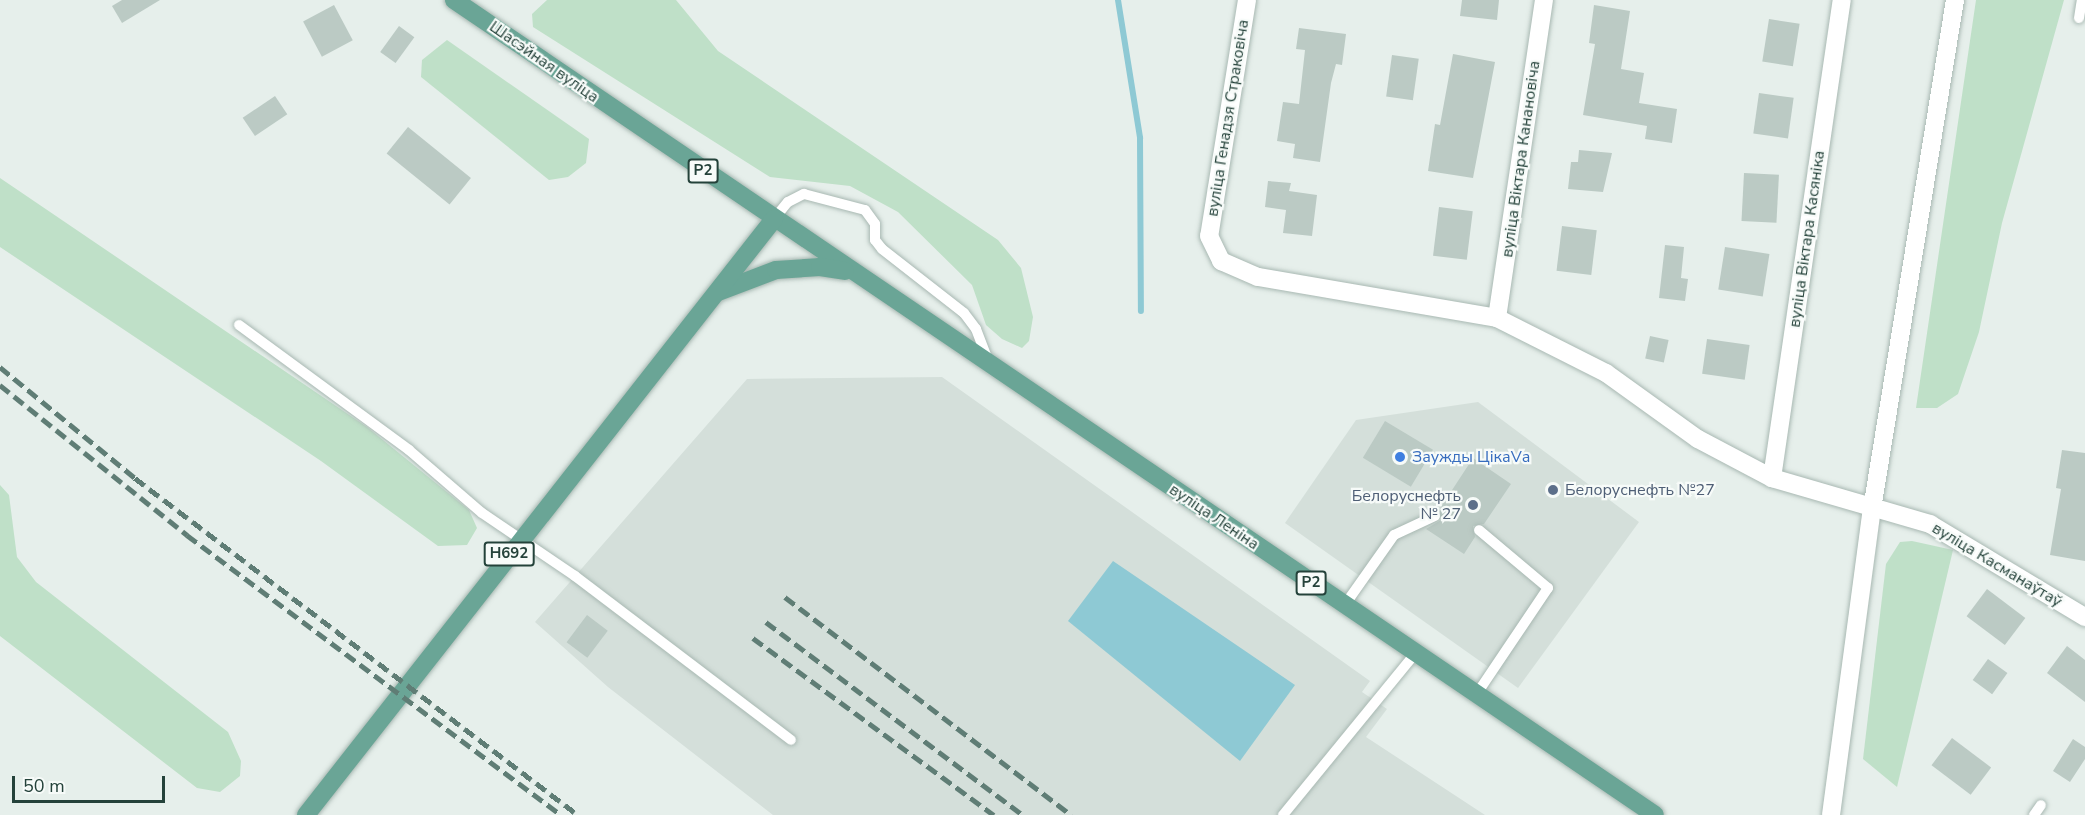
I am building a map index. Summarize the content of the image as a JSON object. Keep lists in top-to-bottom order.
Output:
{
  "streets": {
    "main road": [
      "Шасэйная вуліца",
      "Р2",
      "вуліца Леніна",
      "Н692"
    ],
    "street": [
      "вуліца Генадзя Страковіча",
      "вуліца Віктара Канановіча",
      "вуліца Віктара Касяніка",
      "вуліца Касманаўтаў"
    ]
  },
  "crossings": [
    ["Шасэйная вуліца", "вуліца Леніна"],
    ["Шасэйная вуліца", "Н692"],
    ["вуліца Генадзя Страковіча", "вуліца Касманаўтаў"],
    ["вуліца Віктара Канановіча", "вуліца Касманаўтаў"],
    ["вуліца Віктара Касяніка", "вуліца Касманаўтаў"],
    ["вуліца Леніна", "Н692"]
  ],
  "places": ["Заужды ЦікаVа", "Белоруснефть №27", "Белоруснефть № 27"],
  "scale_bar": "50 m"
}
